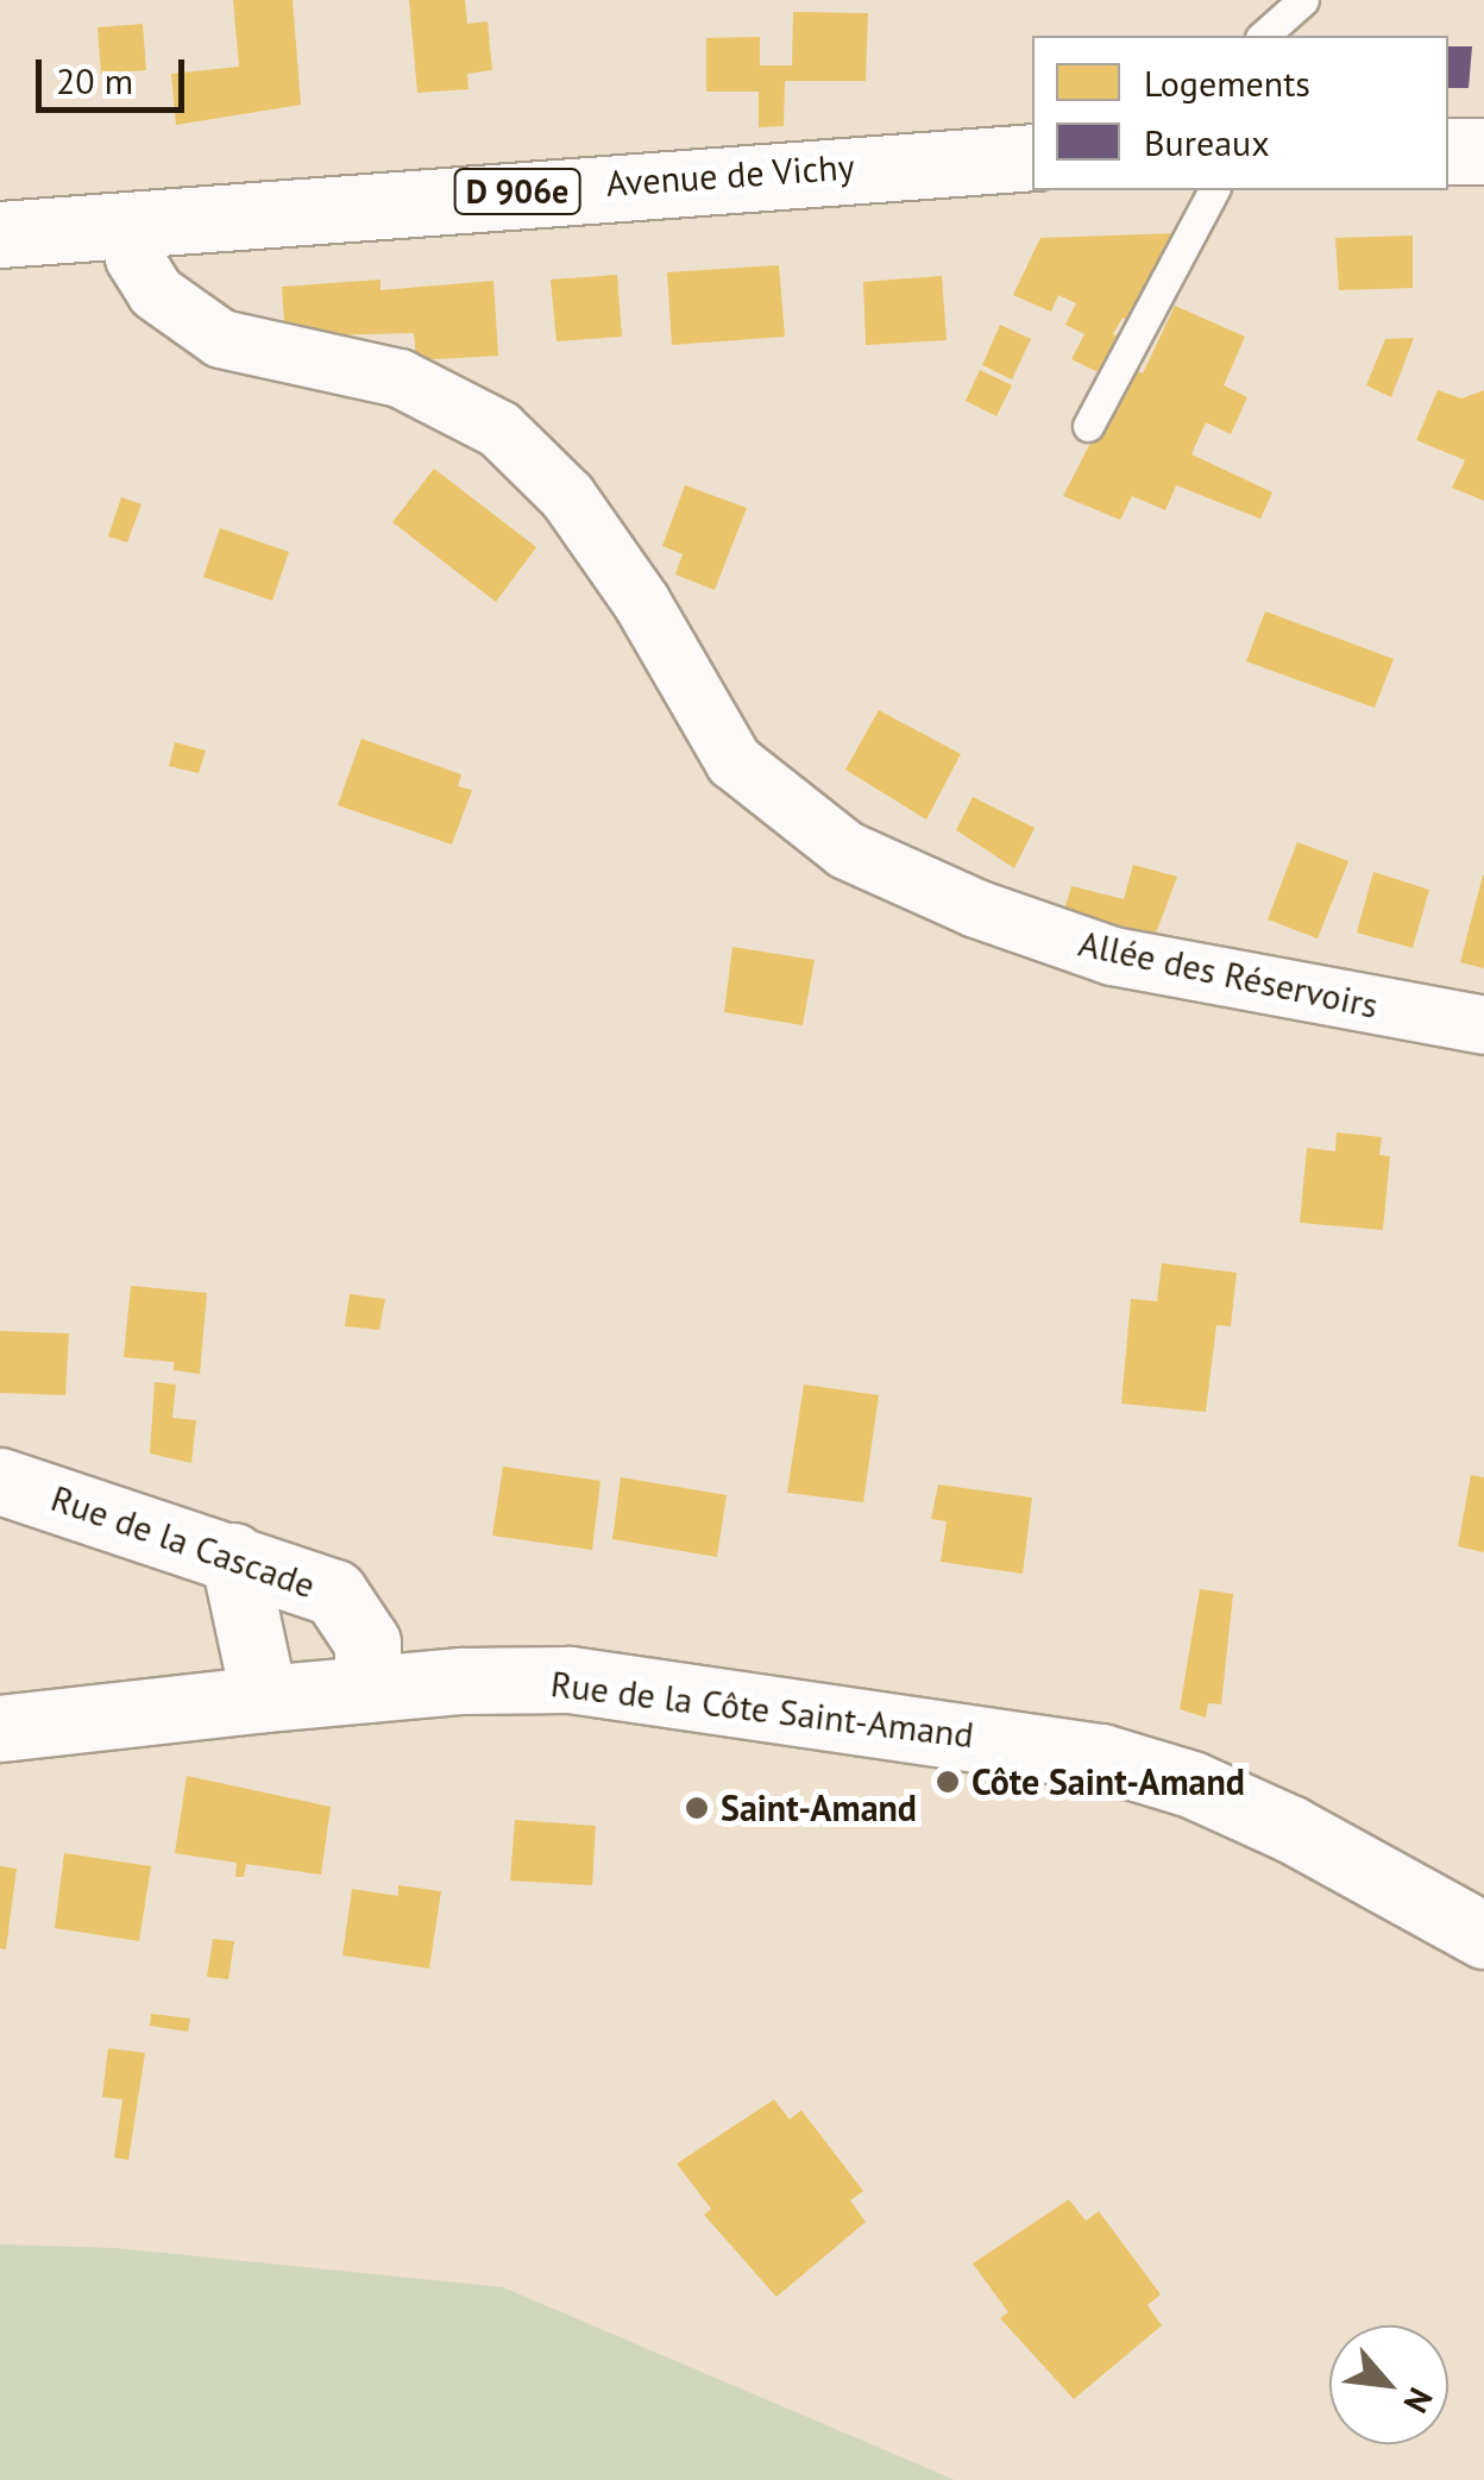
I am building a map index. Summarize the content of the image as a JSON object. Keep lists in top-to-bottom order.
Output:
{
  "streets": {
    "main road": [
      "Avenue de Vichy",
      "D 906e",
      "Rue de la Cascade",
      "Rue de la Côte Saint-Amand"
    ],
    "street": ["Allée des Réservoirs"]
  },
  "crossings": [
    ["Avenue de Vichy", "Allée des Réservoirs"],
    ["Rue de la Cascade", "Rue de la Côte Saint-Amand"]
  ],
  "places": ["Côte Saint-Amand", "Saint-Amand"],
  "legend": ["Logements", "Bureaux"],
  "scale_bar": "20 m",
  "north": "bottom right"
}
